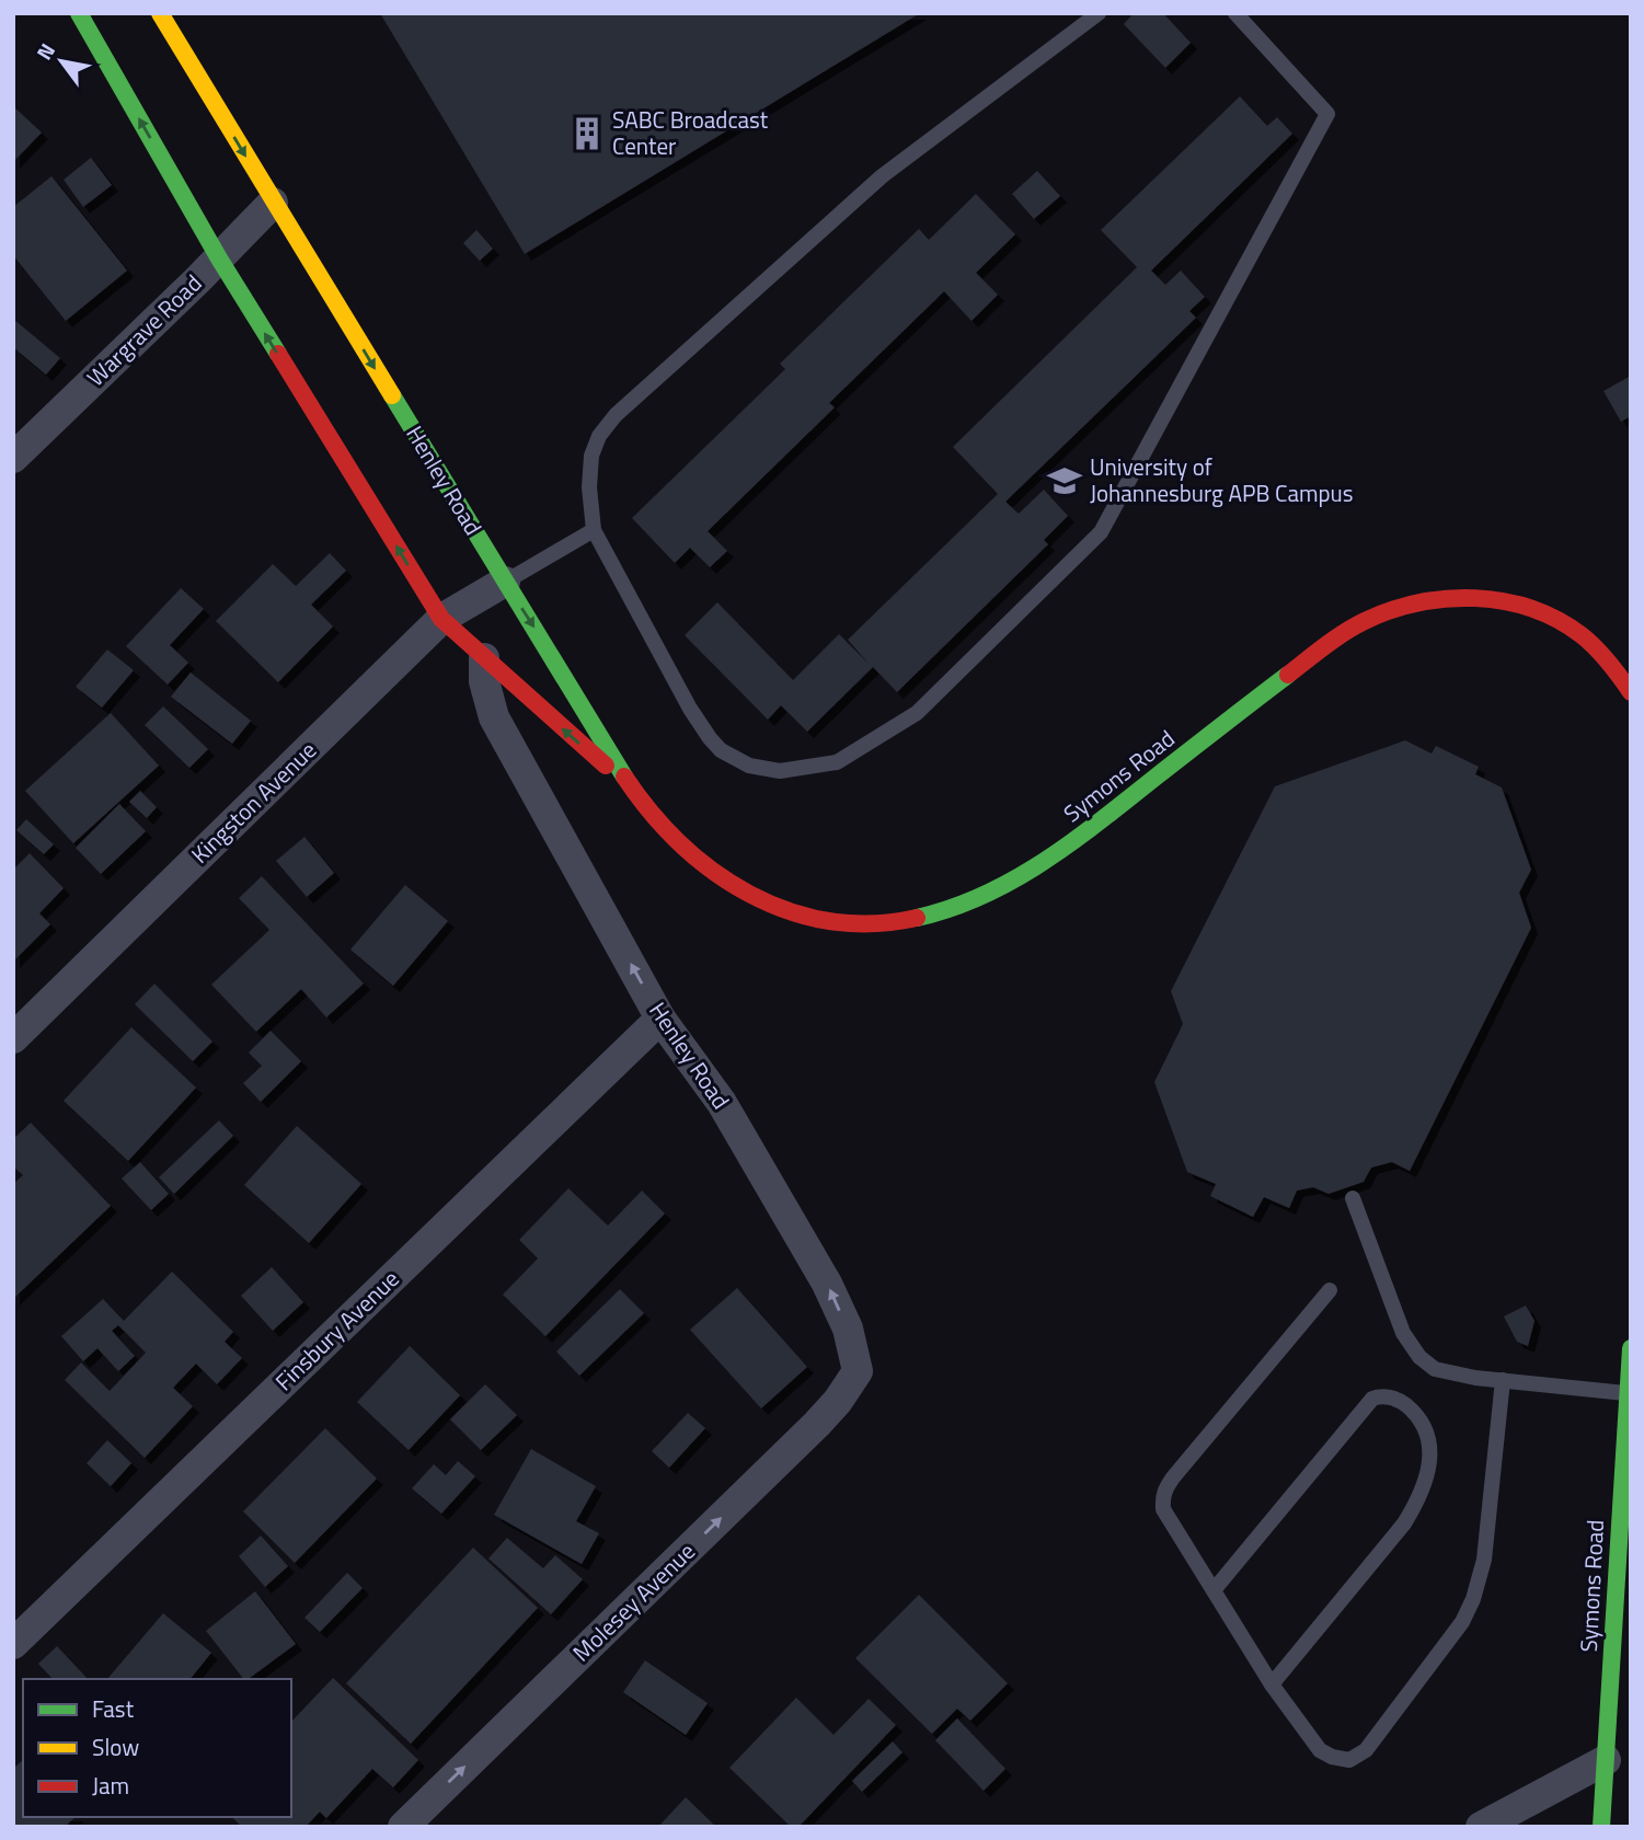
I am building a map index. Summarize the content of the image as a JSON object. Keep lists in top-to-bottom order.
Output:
{
  "streets": {
    "main road": ["Henley Road", "Symons Road"],
    "street": [
      "Wargrave Road",
      "Kingston Avenue",
      "Finsbury Avenue",
      "Molesey Avenue"
    ]
  },
  "crossings": [
    ["Wargrave Road", "Henley Road"],
    ["Henley Road", "Symons Road"],
    ["Henley Road", "Kingston Avenue"],
    ["Henley Road", "Finsbury Avenue"],
    ["Henley Road", "Molesey Avenue"]
  ],
  "one_way": ["Molesey Avenue"],
  "places": {
    "building": ["SABC Broadcast Center"],
    "school or university": ["University of Johannesburg APB Campus"]
  },
  "legend": ["Fast", "Slow", "Jam"],
  "north": "top left"
}
